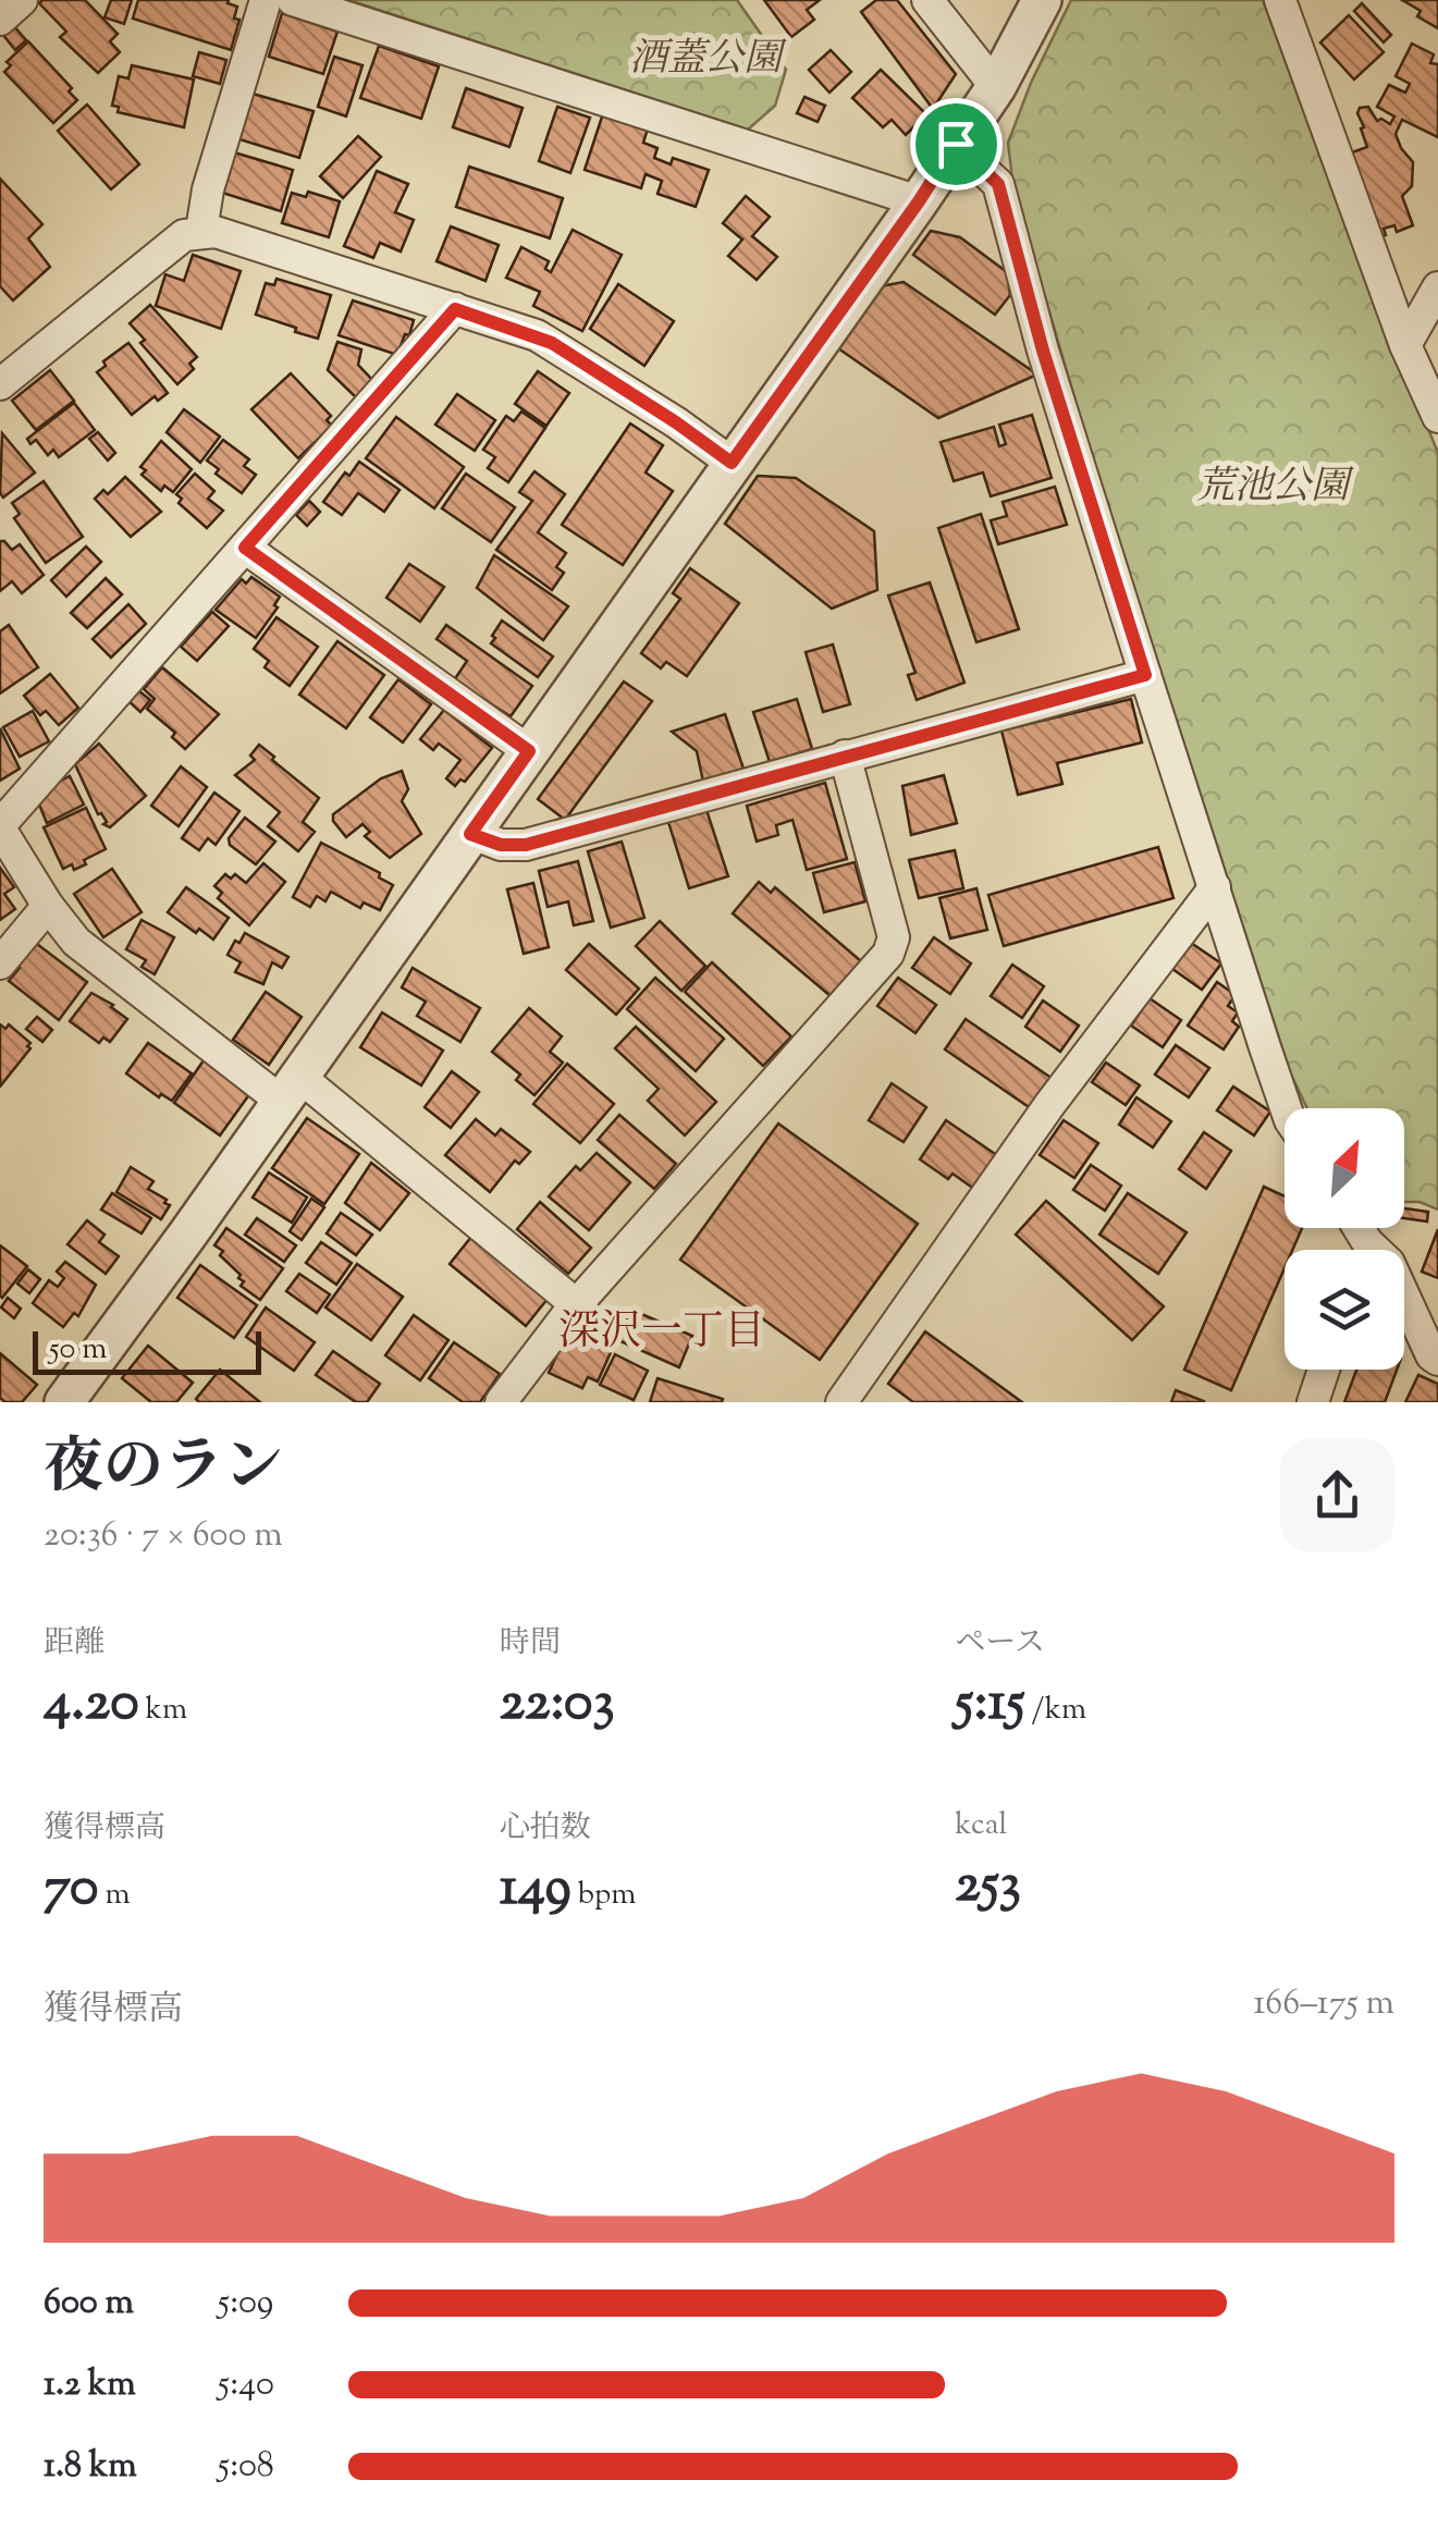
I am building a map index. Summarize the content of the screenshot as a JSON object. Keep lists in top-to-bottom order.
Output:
{
  "districts": ["深沢一丁目"],
  "parks": ["酒蓋公園", "荒池公園"],
  "scale_bar": "50 m",
  "north": "top right",
  "page": {
    "scale": "50 m",
    "heading": ["夜のラン", "20:36 · 7 × 600 m"],
    "stats": [
      ["距離", "4.20 km"],
      ["時間", "22:03"],
      ["ペース", "5:15 /km"],
      ["獲得標高", "70 m"],
      ["心拍数", "149 bpm"],
      ["kcal", "253"]
    ],
    "chart": ["獲得標高", "166–175 m"],
    "list": [
      {
        "name": "600 m",
        "note": "5:09"
      },
      {
        "name": "1.2 km",
        "note": "5:40"
      },
      {
        "name": "1.8 km",
        "note": "5:08"
      }
    ]
  }
}
